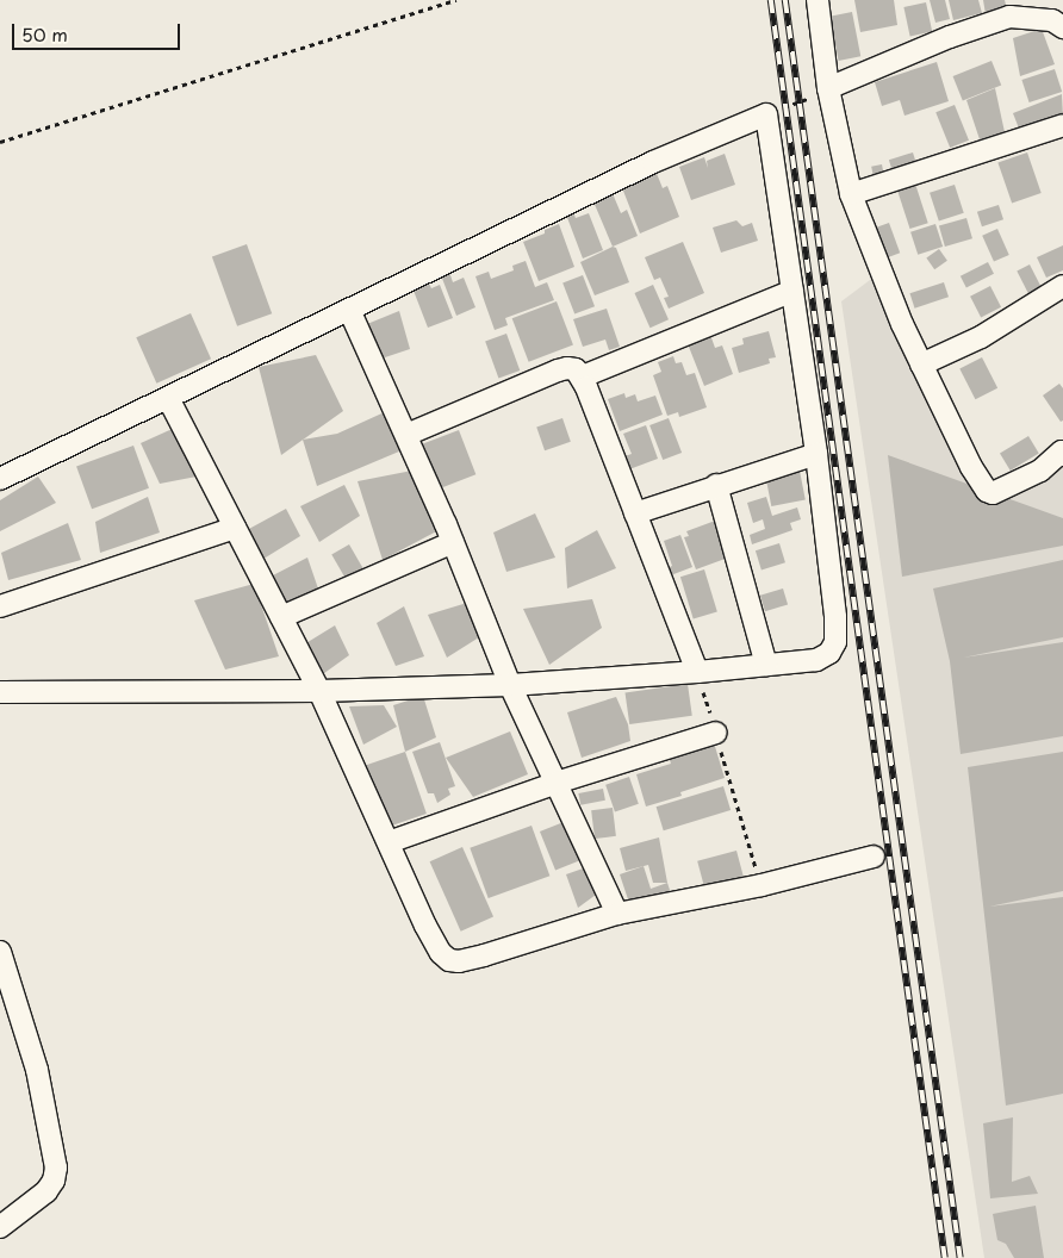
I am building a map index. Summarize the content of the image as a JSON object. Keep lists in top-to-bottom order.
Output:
{
  "scale_bar": "50 m"
}
